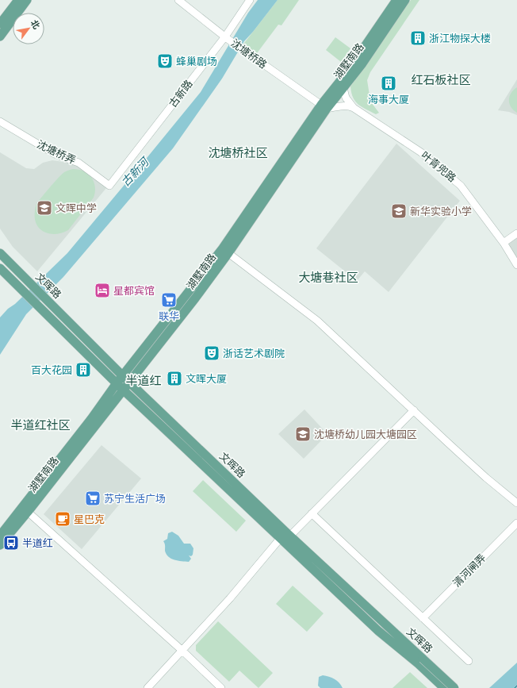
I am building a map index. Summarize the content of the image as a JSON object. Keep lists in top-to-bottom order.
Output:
{
  "streets": {
    "main road": ["湖墅南路", "文晖路"],
    "street": [
      "沈塘桥路",
      "古新路",
      "沈塘桥弄",
      "叶青兜路",
      "清河闸弄"
    ]
  },
  "crossings": [
    ["沈塘桥路", "湖墅南路"],
    ["沈塘桥路", "古新路"],
    ["湖墅南路", "叶青兜路"],
    ["湖墅南路", "文晖路"],
    ["古新路", "沈塘桥弄"]
  ],
  "districts": [
    "红石板社区",
    "沈塘桥社区",
    "大塘巷社区",
    "半道红",
    "半道红社区"
  ],
  "water": ["古新河"],
  "places": {
    "building": [
      "浙江物探大楼",
      "海事大厦",
      "百大花园",
      "文晖大厦"
    ],
    "theatre": ["蜂巢剧场", "浙话艺术剧院"],
    "school or university": ["文晖中学", "新华实验小学", "沈塘桥幼儿园大塘园区"],
    "hotel": ["星都宾馆"],
    "supermarket": ["联华", "苏宁生活广场"],
    "cafe": ["星巴克"],
    "bus stop": ["半道红"]
  },
  "north": "top right"
}
